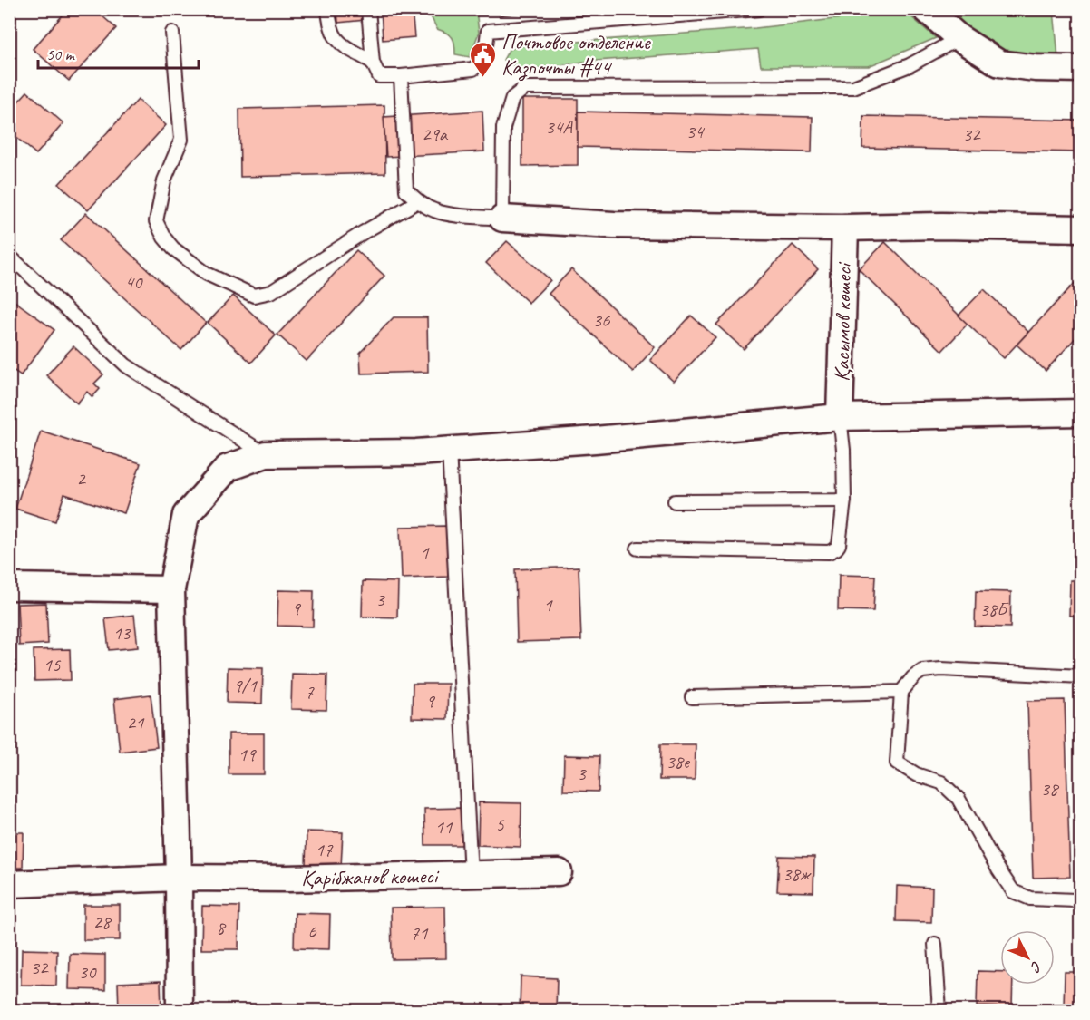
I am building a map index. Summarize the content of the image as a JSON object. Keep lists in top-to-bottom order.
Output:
{
  "streets": {
    "street": ["Қасымов көшесі", "Қарібжанов көшесі"]
  },
  "places": {
    "public building": ["Почтовое отделение Казпочты #44"]
  },
  "house_numbers": [
    "34А",
    "34",
    "29а",
    "32",
    "40",
    "36",
    "2",
    "1",
    "3",
    "1",
    "9",
    "38Б",
    "13",
    "15",
    "9/1",
    "7",
    "9",
    "21",
    "19",
    "38е",
    "3",
    "38",
    "5",
    "11",
    "17",
    "38ж",
    "28",
    "8",
    "6",
    "71",
    "32",
    "30"
  ],
  "scale_bar": "50 m",
  "north": "bottom right"
}
